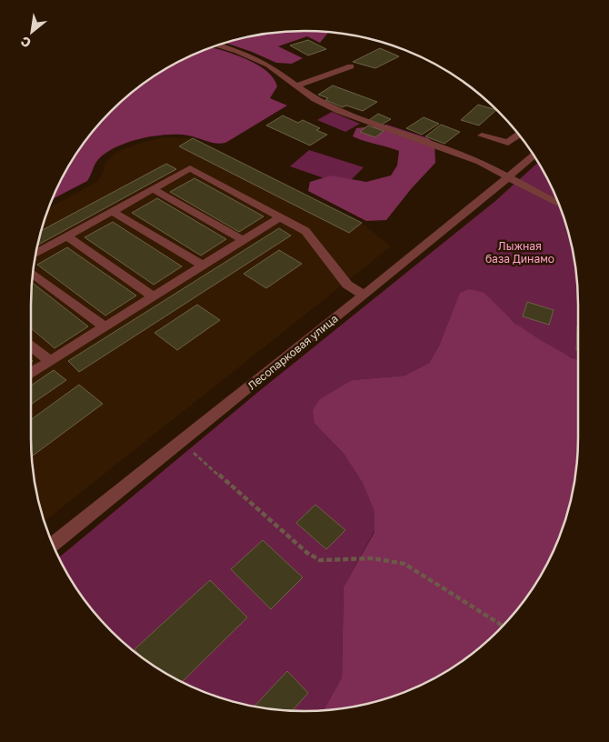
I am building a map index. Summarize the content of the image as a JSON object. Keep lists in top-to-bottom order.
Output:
{
  "streets": {
    "street": ["Лесопарковая улица"]
  },
  "parks": ["Лыжная база Динамо"],
  "north": "bottom left"
}
